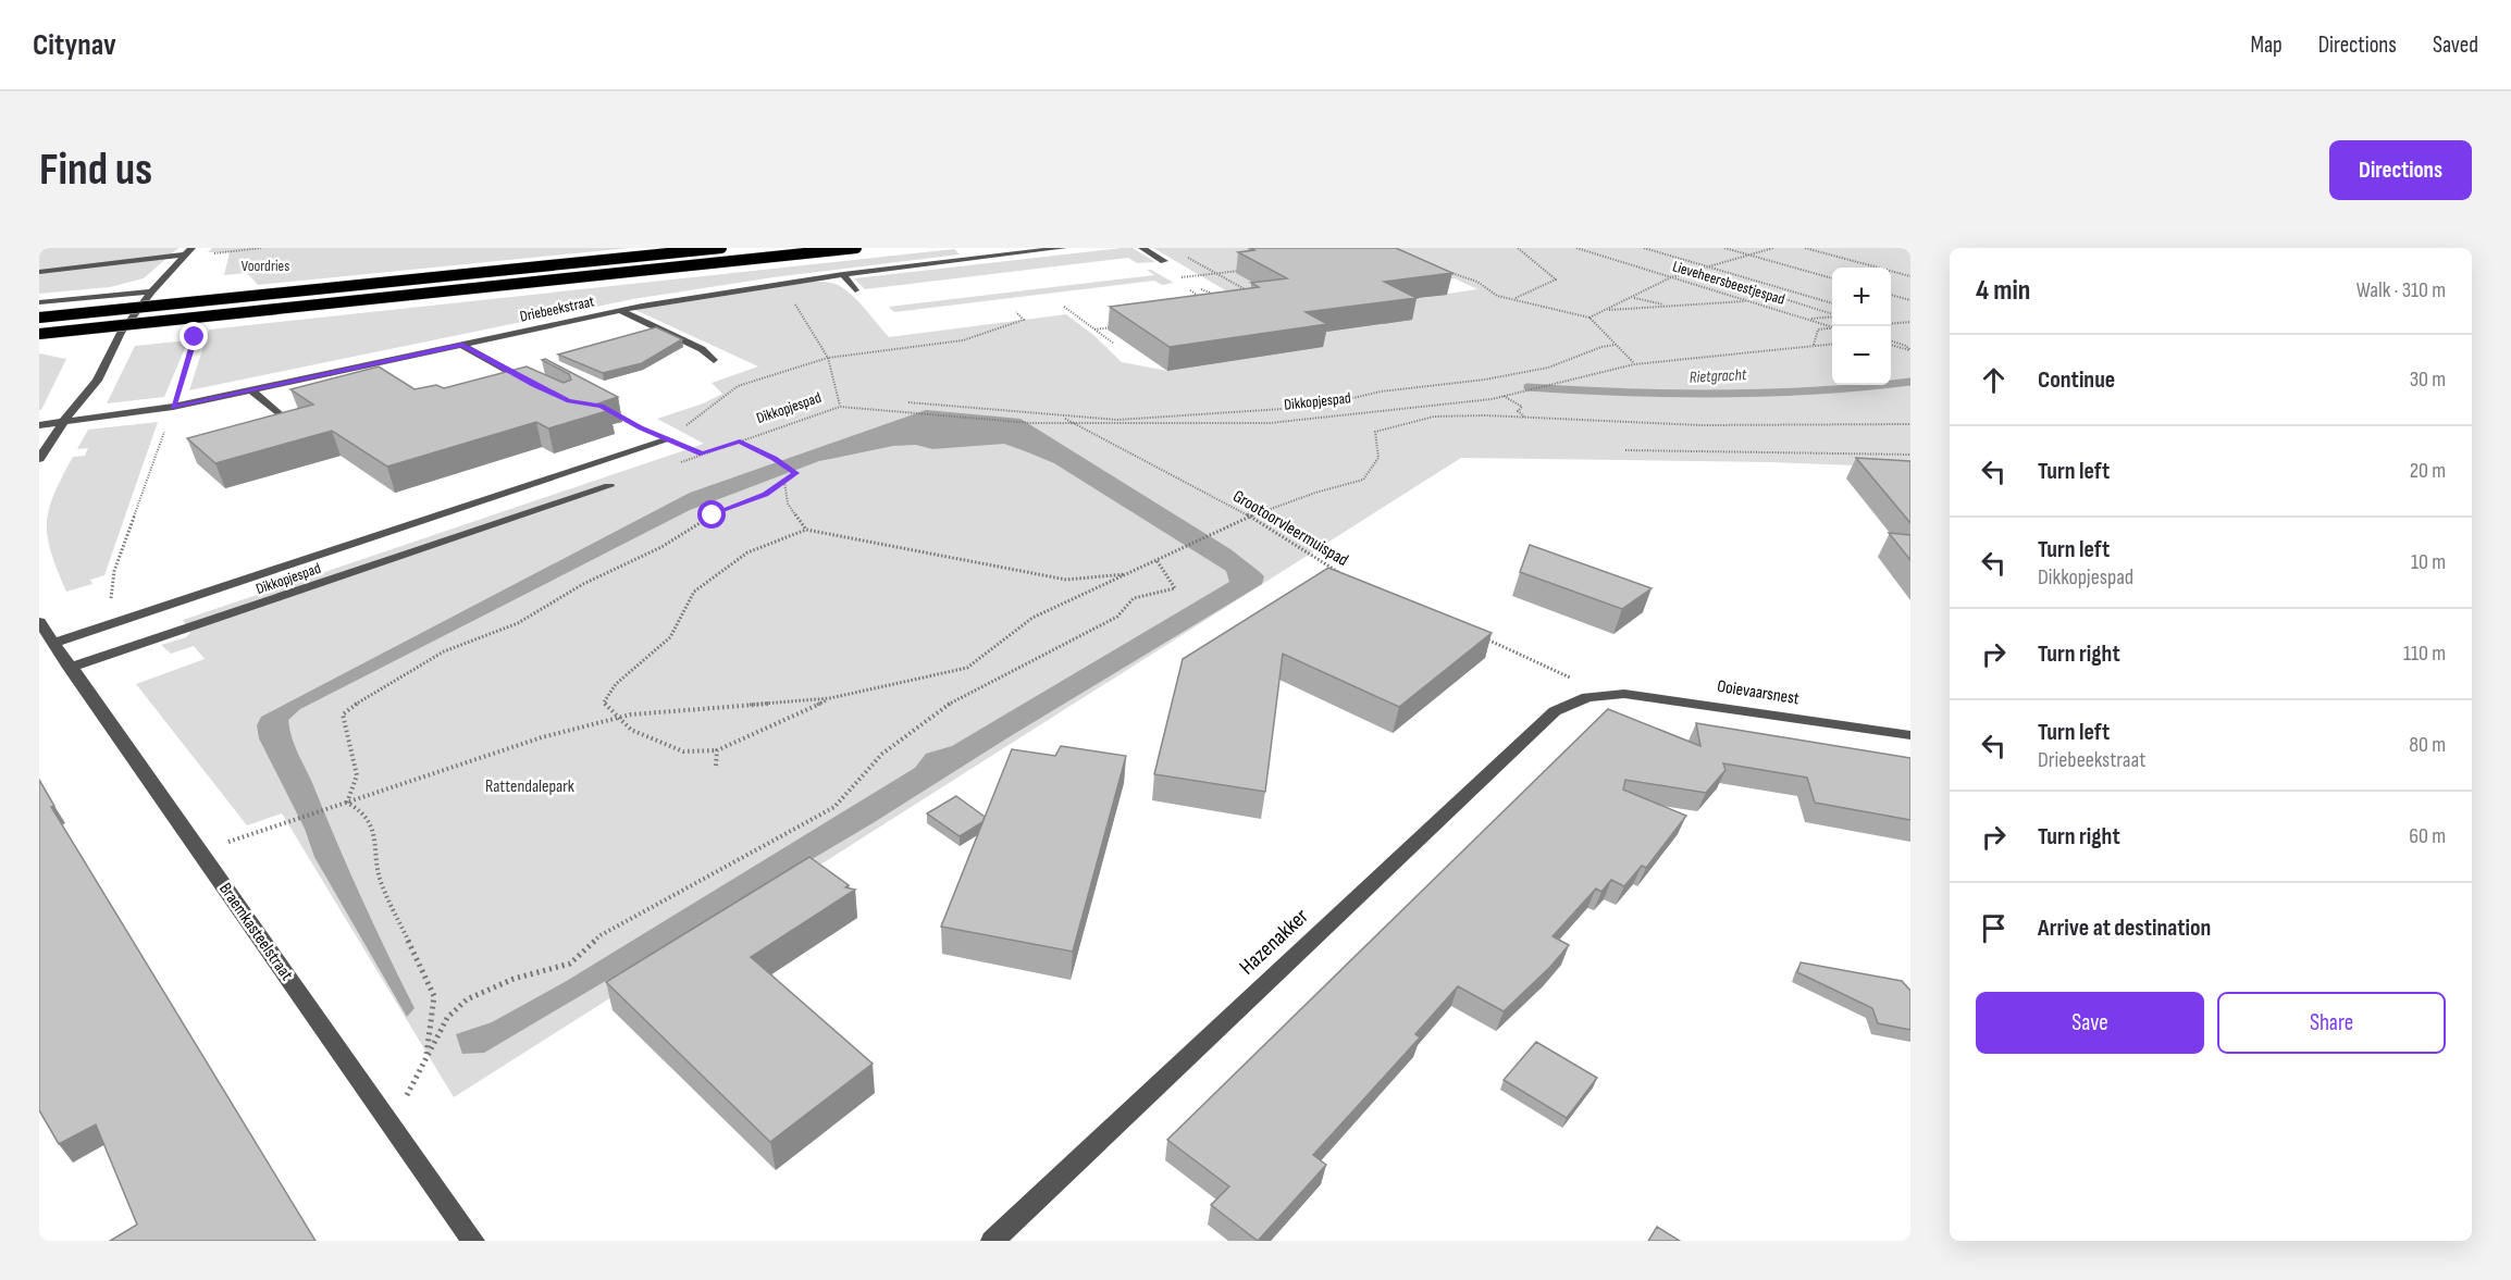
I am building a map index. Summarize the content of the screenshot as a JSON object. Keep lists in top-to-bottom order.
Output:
{
  "streets": {
    "street": [
      "Driebeekstraat",
      "Dikkopjespad",
      "Ooievaarsnest",
      "Braemkasteelstraat",
      "Hazenakker"
    ],
    "path": ["Lieveheersbeestjespad", "Grootoorvleermuispad"]
  },
  "crossings": [
    ["Dikkopjespad", "Grootoorvleermuispad"],
    ["Dikkopjespad", "Braemkasteelstraat"],
    ["Ooievaarsnest", "Hazenakker"]
  ],
  "water": ["Rietgracht"],
  "parks": ["Voordries", "Rattendalepark"],
  "page": {
    "header": "Citynav",
    "nav": ["Map", "Directions", "Saved"],
    "buttons": [
      "Directions",
      ["Save", "Share"]
    ],
    "title": "Find us",
    "heading": ["4 min", "Walk · 310 m"],
    "map_buttons": ["+", "−"],
    "list": [
      ["Continue", "30 m"],
      ["Turn left", "20 m"],
      ["Turn left", "Dikkopjespad", "10 m"],
      ["Turn right", "110 m"],
      ["Turn left", "Driebeekstraat", "80 m"],
      ["Turn right", "60 m"],
      "Arrive at destination"
    ]
  }
}
